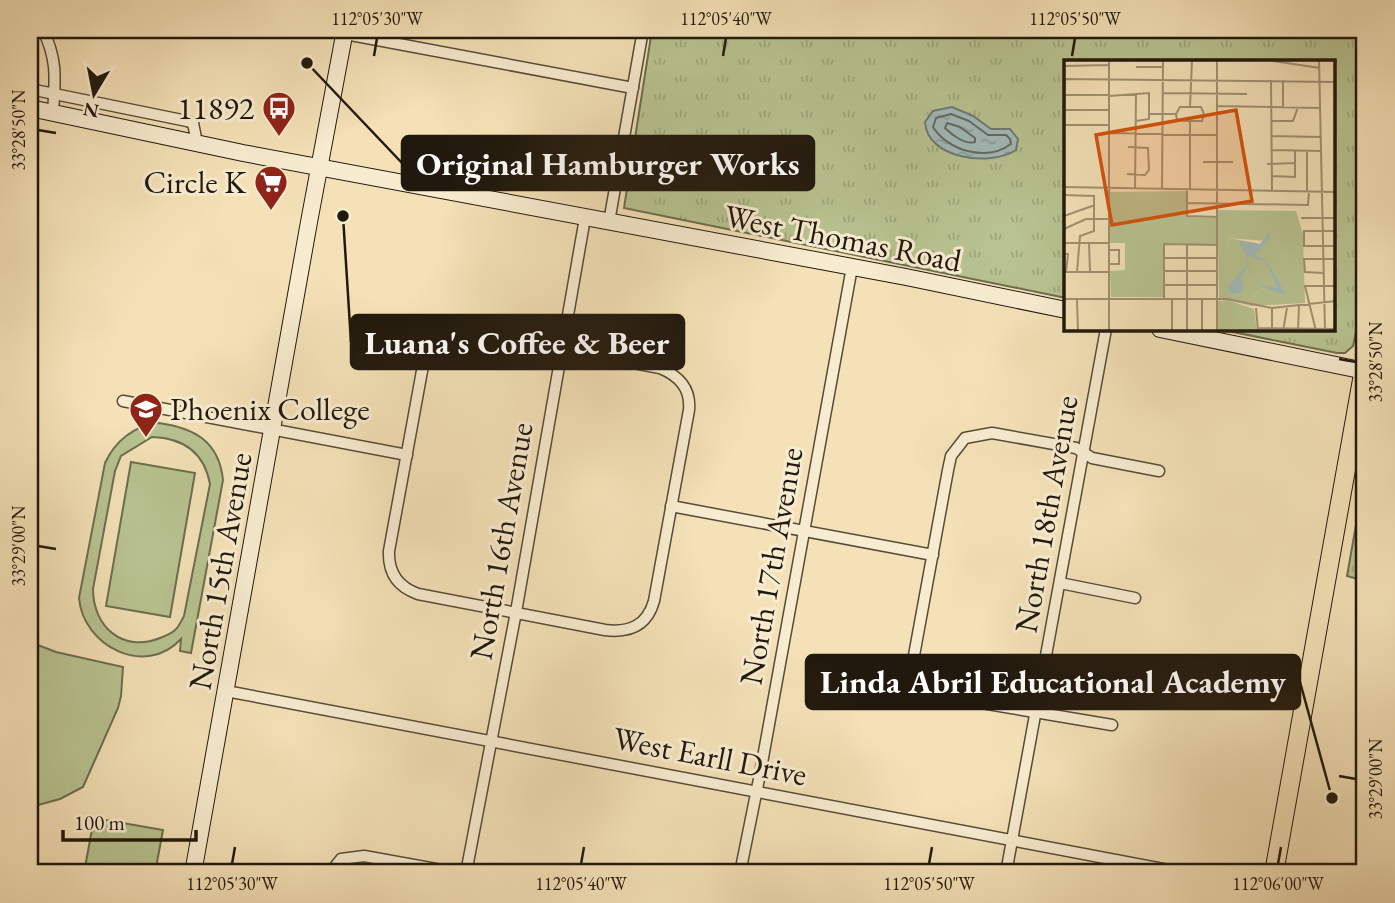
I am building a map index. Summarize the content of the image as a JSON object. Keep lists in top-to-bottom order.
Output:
{
  "streets": {
    "main road": ["West Thomas Road", "North 15th Avenue"],
    "street": [
      "North 18th Avenue",
      "North 16th Avenue",
      "North 17th Avenue",
      "West Earll Drive"
    ]
  },
  "crossings": [
    ["West Thomas Road", "North 16th Avenue"],
    ["West Thomas Road", "North 17th Avenue"],
    ["West Thomas Road", "North 15th Avenue"],
    ["North 18th Avenue", "West Earll Drive"],
    ["North 16th Avenue", "West Earll Drive"],
    ["North 17th Avenue", "West Earll Drive"],
    ["North 15th Avenue", "West Earll Drive"]
  ],
  "places": {
    "other": ["Original Hamburger Works", "Luana's Coffee & Beer", "Linda Abril Educational Academy"],
    "bus stop": ["11892"],
    "supermarket": ["Circle K"],
    "school or university": ["Phoenix College"]
  },
  "scale_bar": "100 m",
  "north": "bottom",
  "coordinates": [
    "112°05'30\"W",
    "112°05'40\"W",
    "112°05'50\"W",
    "33°28'50\"N",
    "33°29'00\"N",
    "112°06'00\"W"
  ]
}
